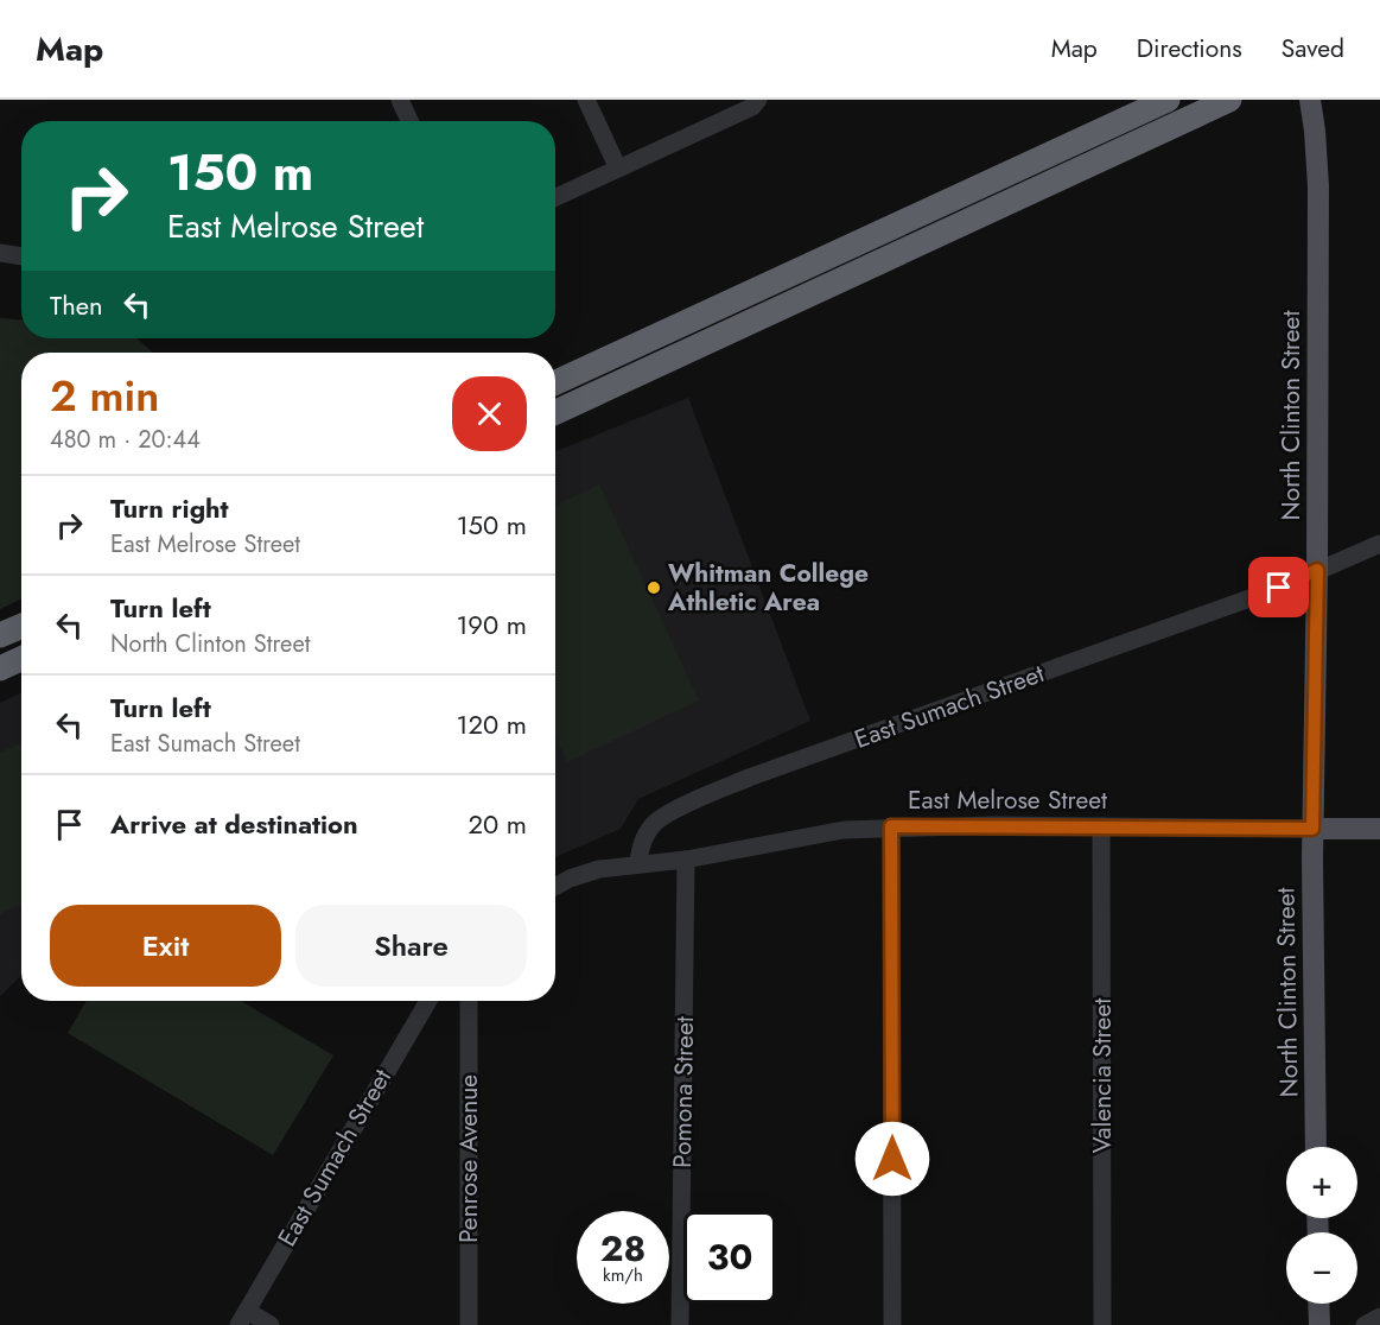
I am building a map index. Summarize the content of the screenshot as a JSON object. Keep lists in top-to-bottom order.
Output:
{
  "streets": {
    "main road": ["North Clinton Street", "East Melrose Street"],
    "street": [
      "East Sumach Street",
      "Valencia Street",
      "Pomona Street",
      "Penrose Avenue"
    ]
  },
  "crossings": [
    ["North Clinton Street", "East Sumach Street"],
    ["North Clinton Street", "East Melrose Street"],
    ["East Sumach Street", "East Melrose Street"],
    ["East Melrose Street", "Valencia Street"],
    ["East Melrose Street", "Pomona Street"]
  ],
  "places": ["Whitman College Athletic Area"],
  "page": {
    "header": "Map",
    "nav": ["Map", "Directions", "Saved"],
    "turn": ["150 m", "East Melrose Street"],
    "then": "Then",
    "heading": ["2 min", "480 m · 20:44"],
    "list": [
      {
        "name": "Turn right",
        "note": "East Melrose Street",
        "value": "150 m"
      },
      {
        "name": "Turn left",
        "note": "North Clinton Street",
        "value": "190 m"
      },
      {
        "name": "Turn left",
        "note": "East Sumach Street",
        "value": "120 m"
      },
      {
        "name": "Arrive at destination",
        "value": "20 m"
      }
    ],
    "buttons": ["Exit", "Share"],
    "map_buttons": ["+", "−"],
    "speed": "28 km/h",
    "limit": "30"
  }
}
